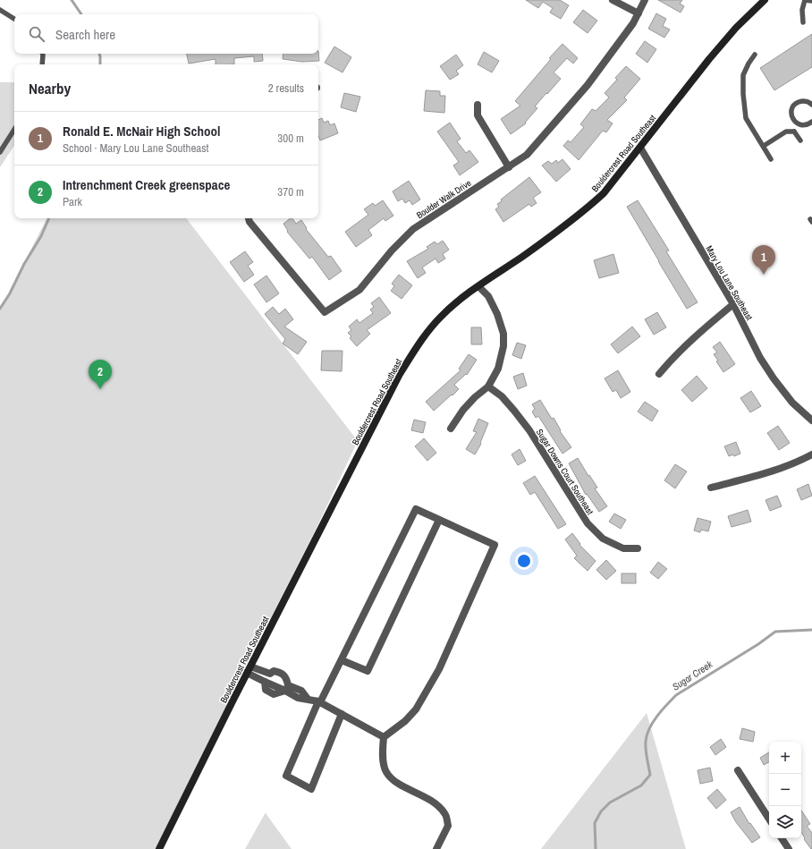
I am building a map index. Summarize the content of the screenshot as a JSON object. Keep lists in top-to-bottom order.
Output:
{
  "streets": {
    "street": [
      "Bouldercrest Road Southeast",
      "Boulder Walk Drive",
      "Mary Lou Lane Southeast",
      "Sugar Downs Court Southeast"
    ]
  },
  "crossings": [
    ["Bouldercrest Road Southeast", "Mary Lou Lane Southeast"]
  ],
  "water": ["Sugar Creek"],
  "page": {
    "search": "Search here",
    "heading": ["Nearby", "2 results"],
    "list": [
      {
        "mark": "1",
        "name": "Ronald E. McNair High School",
        "note": "School · Mary Lou Lane Southeast",
        "value": "300 m"
      },
      {
        "mark": "2",
        "name": "Intrenchment Creek greenspace",
        "note": "Park",
        "value": "370 m"
      }
    ],
    "pins": ["1", "2"],
    "map_buttons": ["+", "−"]
  }
}
